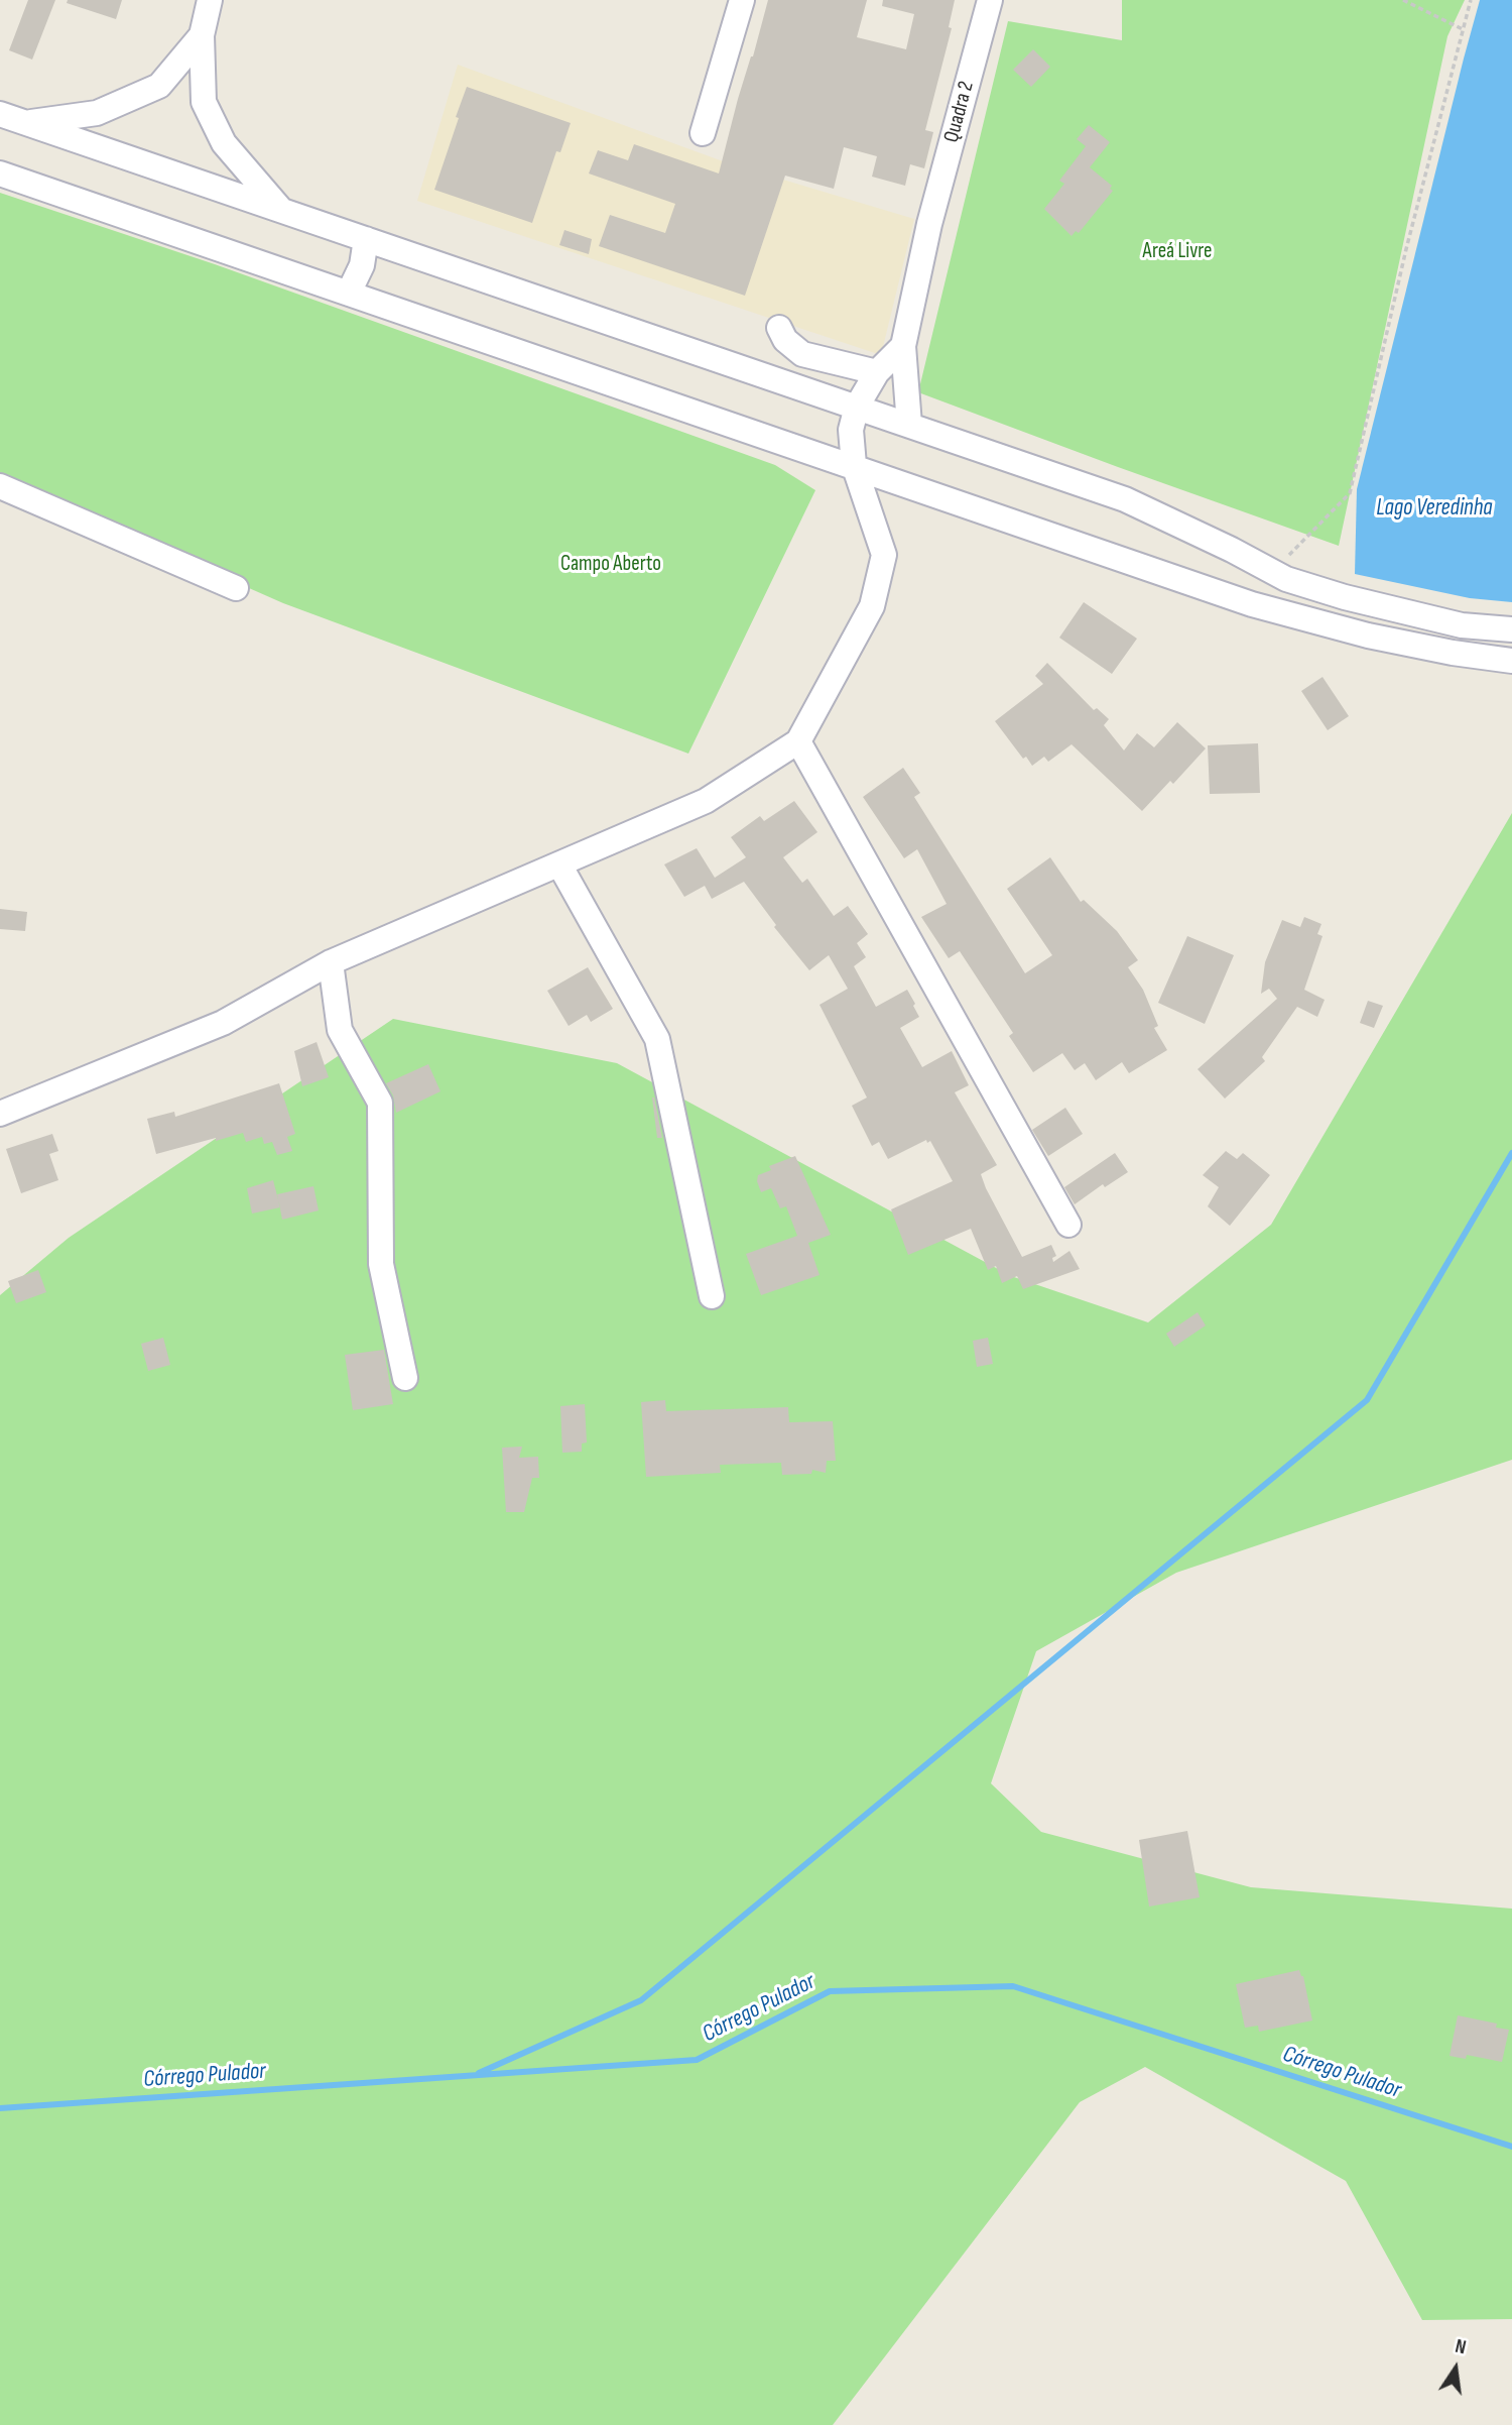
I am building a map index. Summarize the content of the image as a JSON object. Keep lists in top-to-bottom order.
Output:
{
  "streets": {
    "street": ["Quadra 2"]
  },
  "water": ["Lago Veredinha", "Córrego Pulador"],
  "parks": ["Areá Livre", "Campo Aberto"],
  "north": "top"
}
